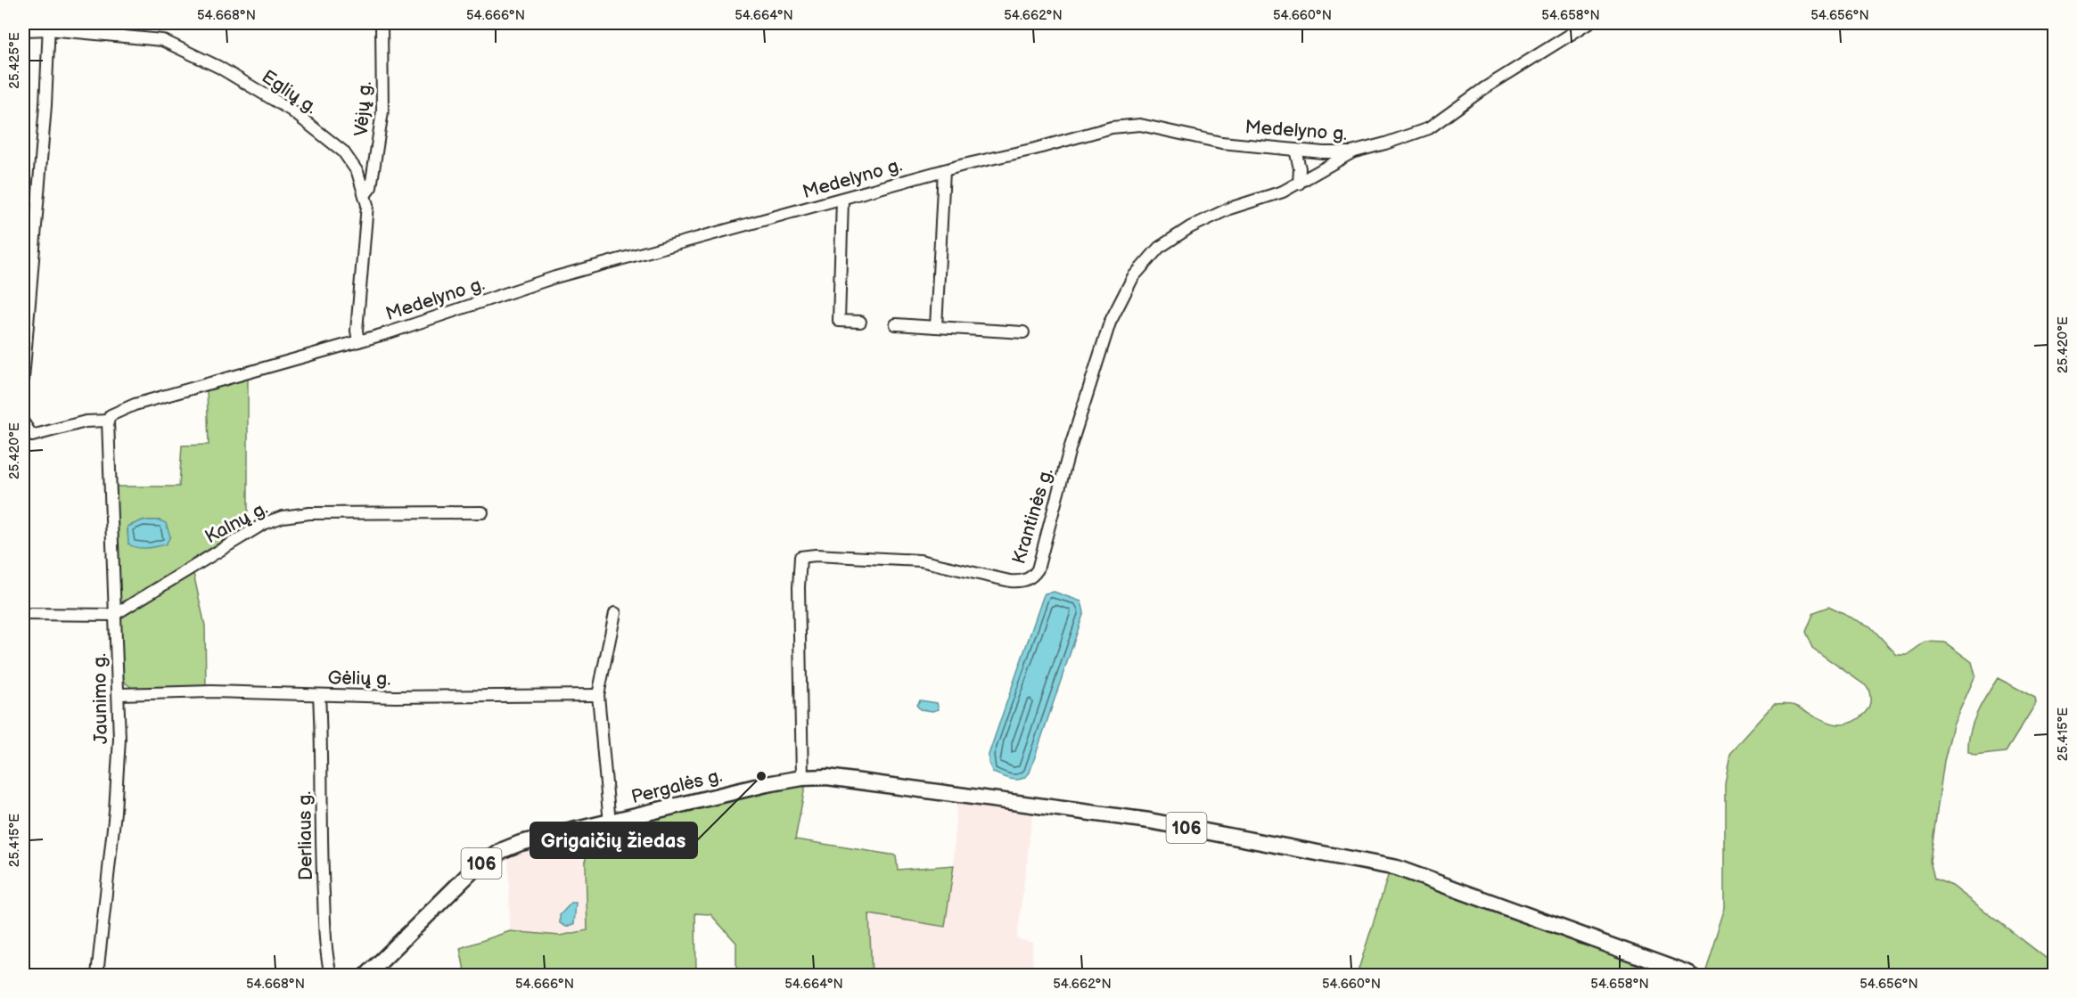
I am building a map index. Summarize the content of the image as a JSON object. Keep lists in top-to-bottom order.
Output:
{
  "streets": {
    "main road": ["Pergalės g.", "106"],
    "street": [
      "Eglių g.",
      "Vėjų g.",
      "Medelyno g.",
      "Krantinės g.",
      "Kalnų g.",
      "Gėlių g.",
      "Jaunimo g.",
      "Derliaus g."
    ]
  },
  "crossings": [
    ["Eglių g.", "Vėjų g."],
    ["Eglių g.", "Medelyno g."],
    ["Medelyno g.", "Krantinės g."],
    ["Medelyno g.", "Jaunimo g."],
    ["Krantinės g.", "Pergalės g."],
    ["Kalnų g.", "Jaunimo g."],
    ["Gėlių g.", "Jaunimo g."],
    ["Gėlių g.", "Derliaus g."]
  ],
  "places": ["Grigaičių žiedas"],
  "coordinates": [
    "54.668°N",
    "54.666°N",
    "54.664°N",
    "54.662°N",
    "54.660°N",
    "54.658°N",
    "54.656°N",
    "25.425°E",
    "25.420°E",
    "25.415°E"
  ]
}
